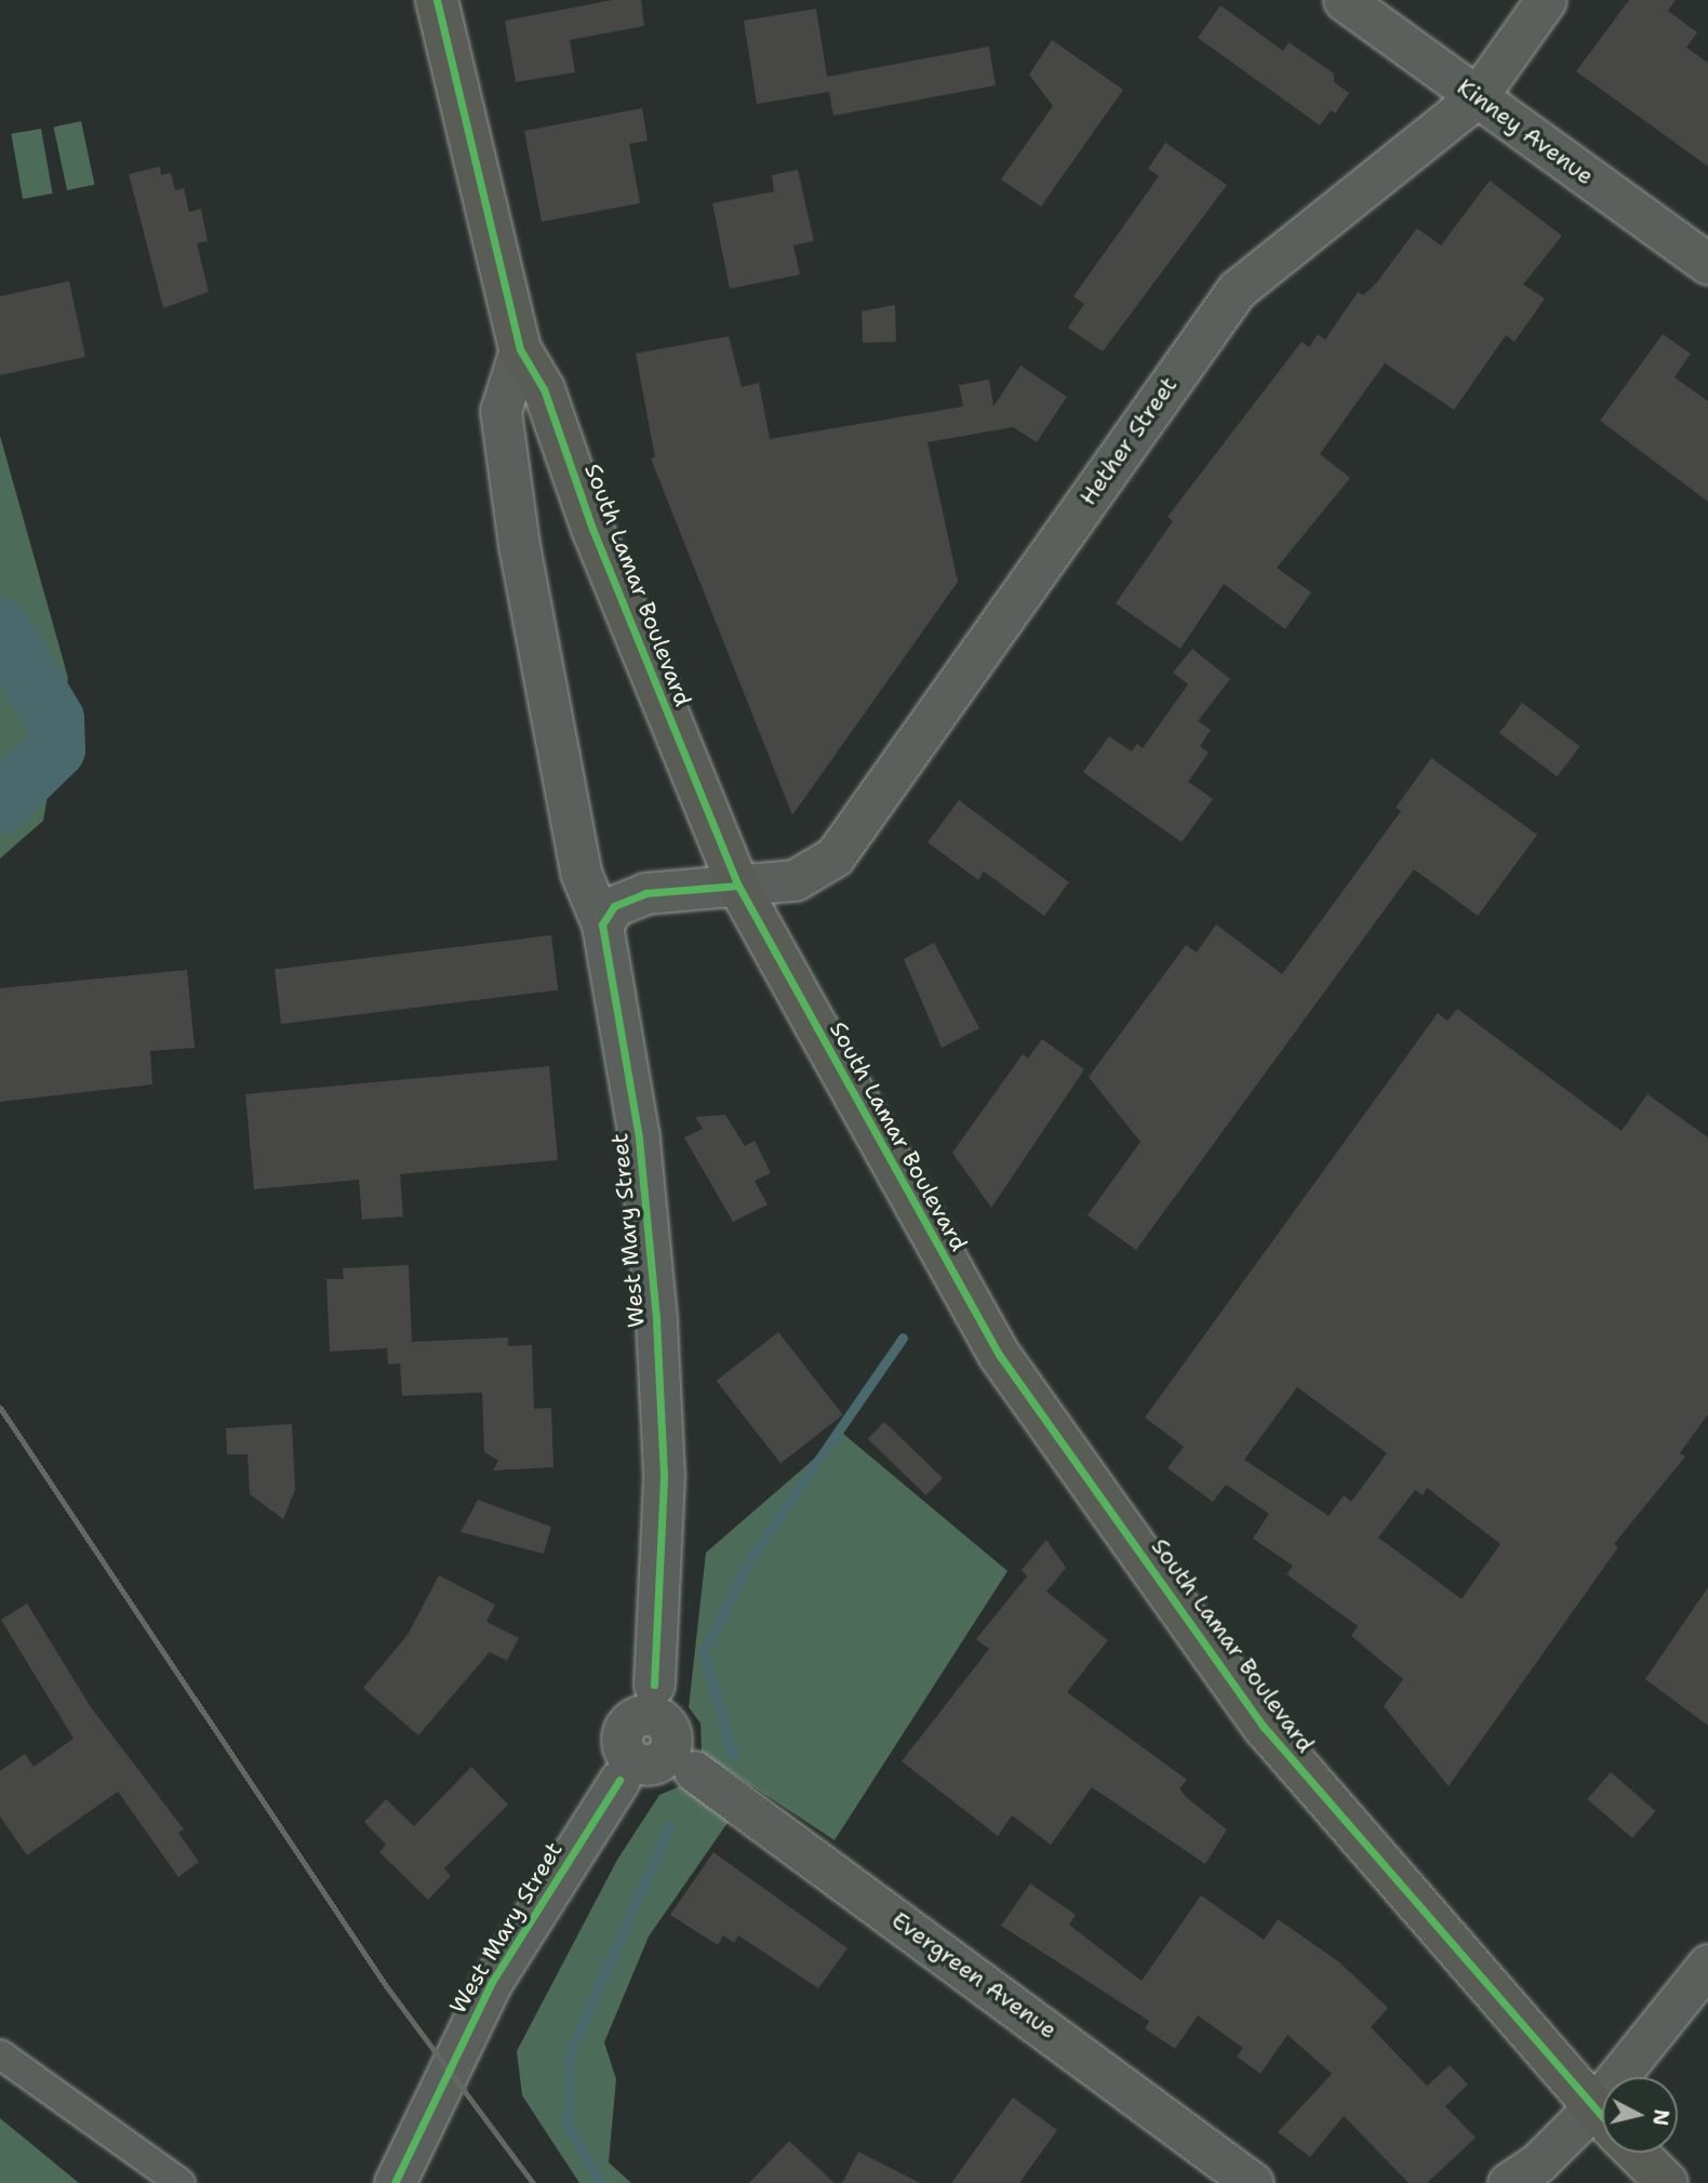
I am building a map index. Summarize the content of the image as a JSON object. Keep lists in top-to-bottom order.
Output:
{
  "streets": {
    "main road": ["South Lamar Boulevard"],
    "street": [
      "Kinney Avenue",
      "Hether Street",
      "West Mary Street",
      "Evergreen Avenue"
    ]
  },
  "crossings": [
    ["Kinney Avenue", "Hether Street"],
    ["Hether Street", "South Lamar Boulevard"],
    ["South Lamar Boulevard", "West Mary Street"],
    ["West Mary Street", "Evergreen Avenue"]
  ],
  "north": "right"
}
